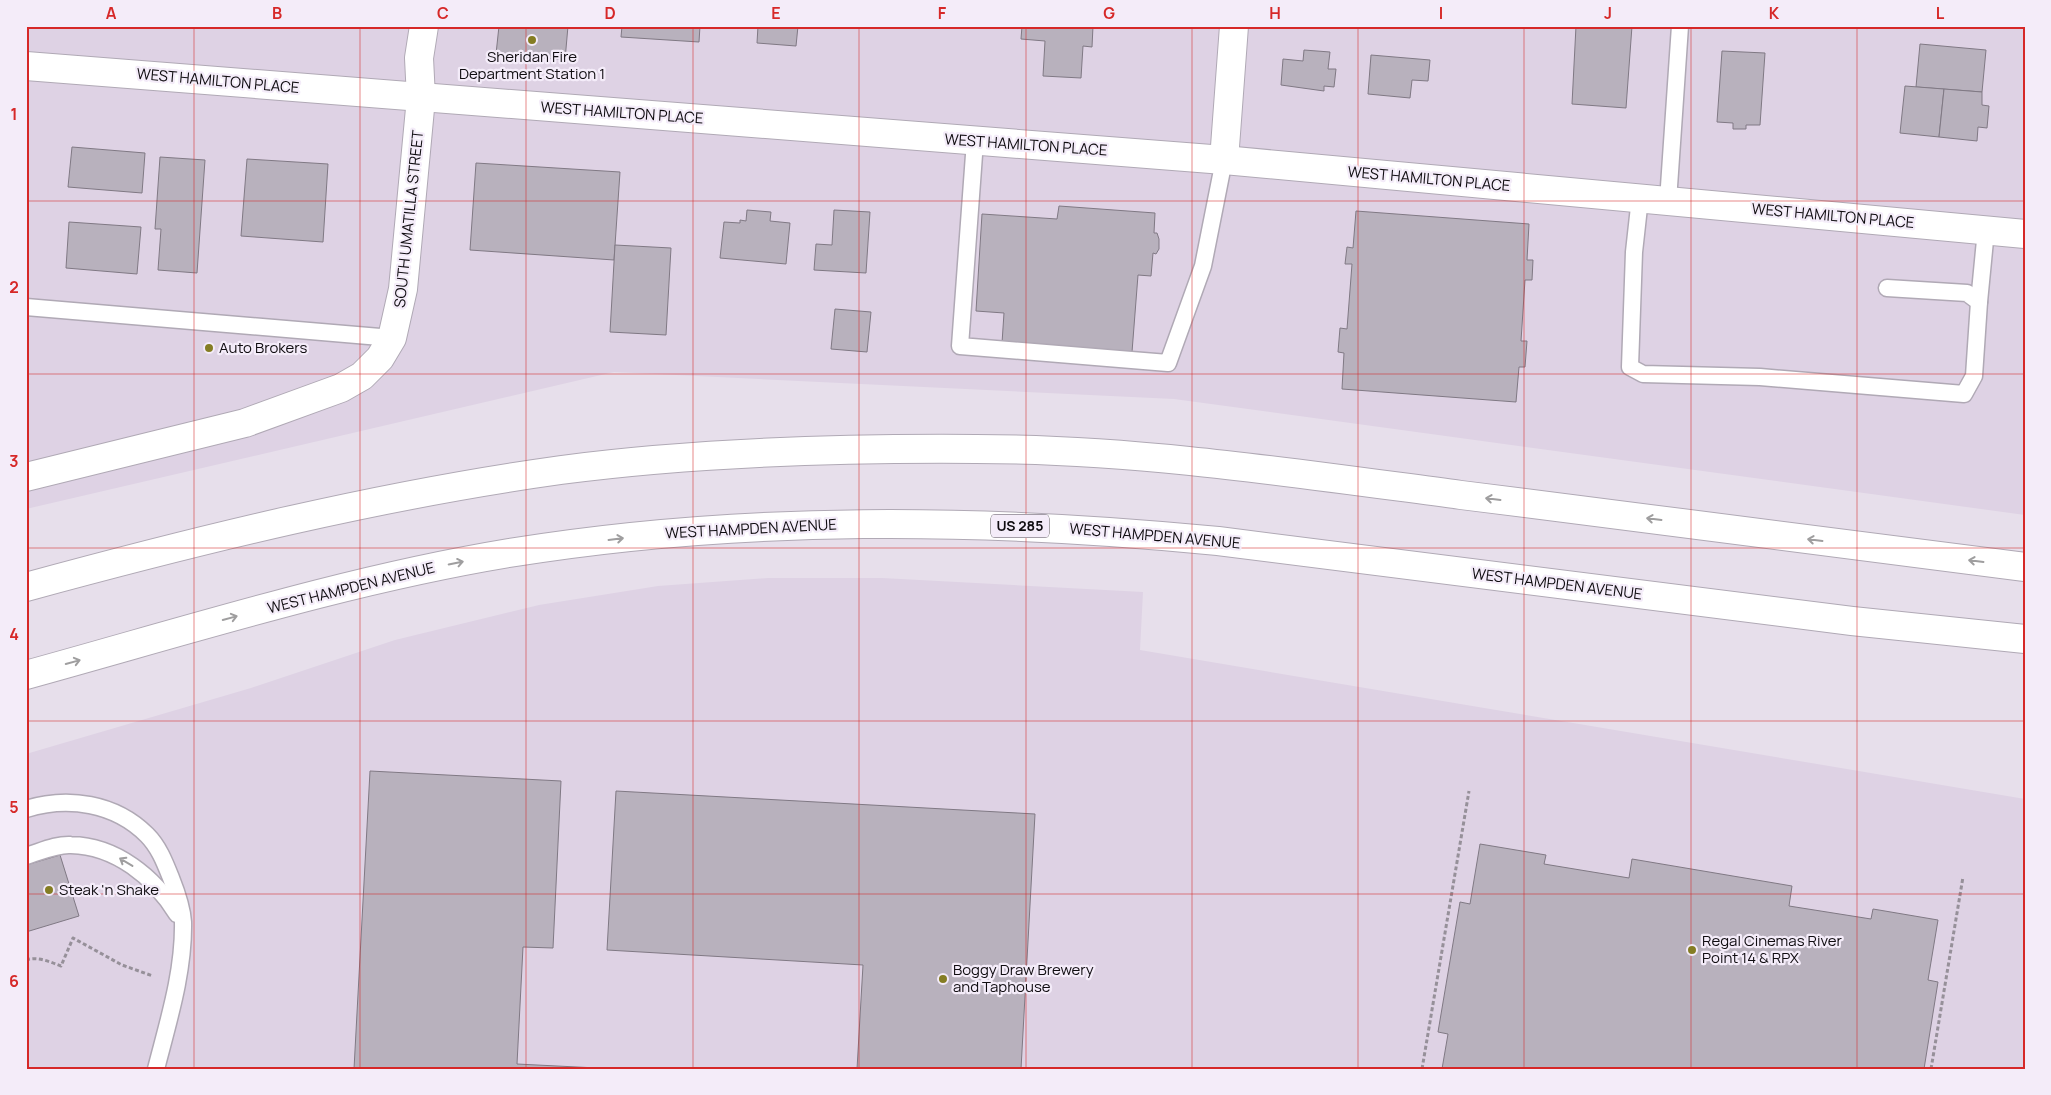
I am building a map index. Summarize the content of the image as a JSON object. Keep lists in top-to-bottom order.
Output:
{
  "streets": {
    "main road": [
      "WEST HAMILTON PLACE",
      "SOUTH UMATILLA STREET",
      "US 285",
      "WEST HAMPDEN AVENUE"
    ]
  },
  "crossings": [
    ["WEST HAMILTON PLACE", "SOUTH UMATILLA STREET"]
  ],
  "places": [
    "Sheridan Fire Department Station 1",
    "Auto Brokers",
    "Steak 'n Shake",
    "Regal Cinemas River Point 14 & RPX",
    "Boggy Draw Brewery and Taphouse"
  ],
  "grid": {
    "columns": [
      "A",
      "B",
      "C",
      "D",
      "E",
      "F",
      "G",
      "H",
      "I",
      "J",
      "K",
      "L"
    ],
    "rows": [
      "1",
      "2",
      "3",
      "4",
      "5",
      "6"
    ]
  }
}
